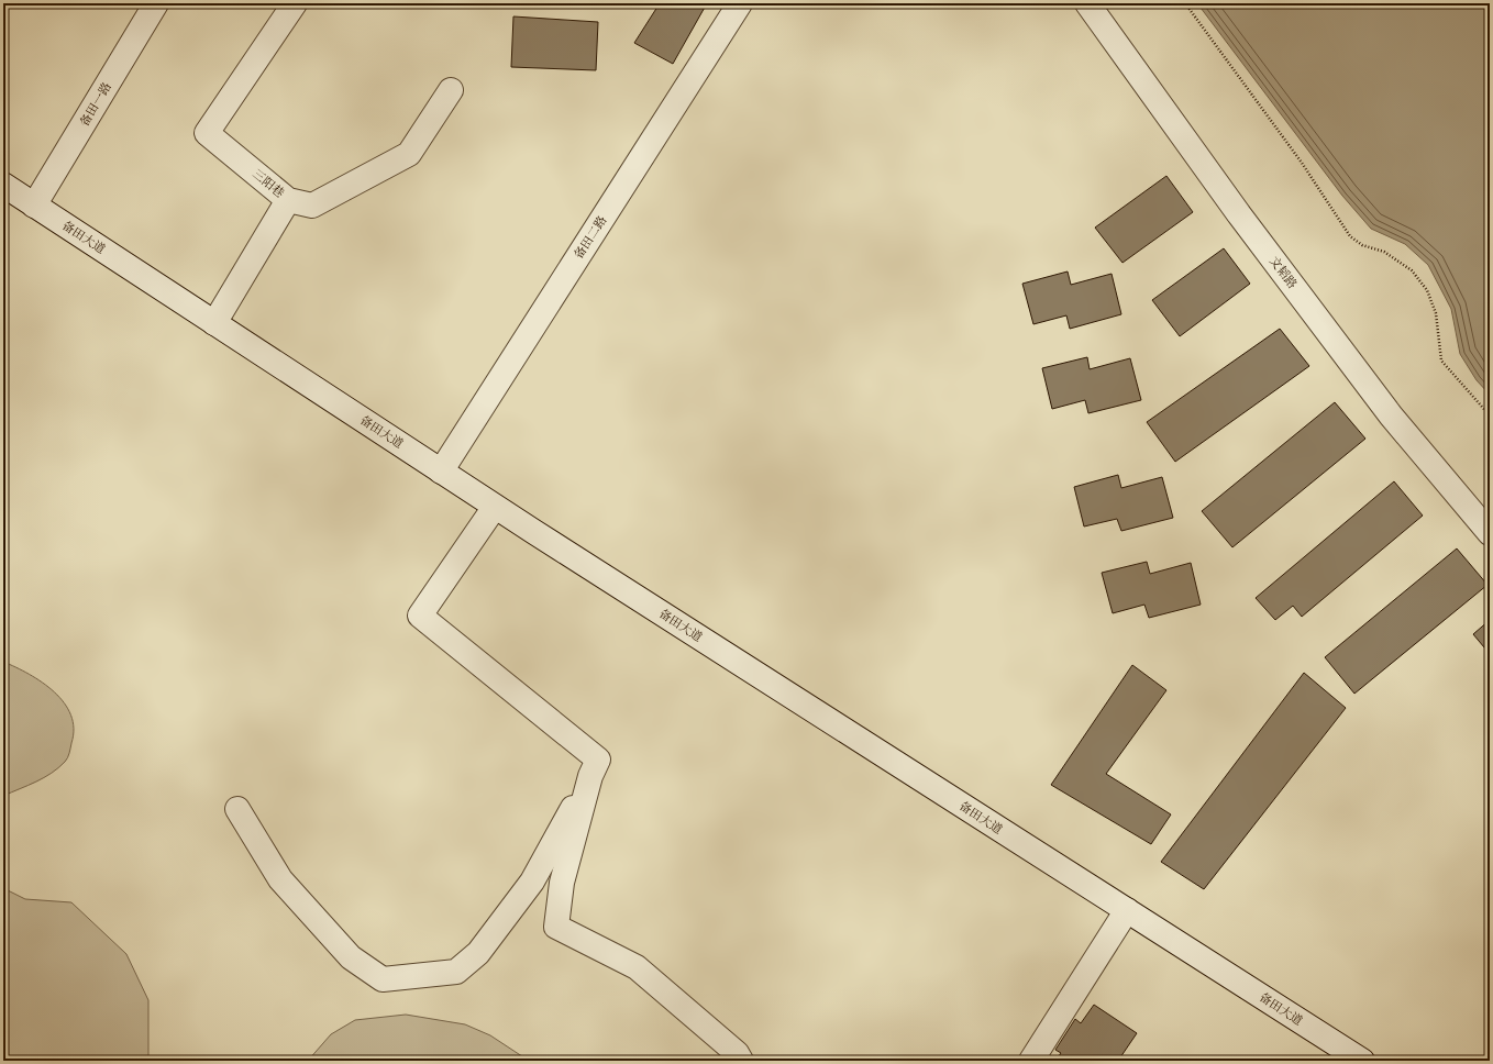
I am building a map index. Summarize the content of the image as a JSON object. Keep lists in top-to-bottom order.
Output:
{
  "streets": {
    "street": [
      "备田一路",
      "三阳巷",
      "备田大道",
      "备田二路",
      "文韬路"
    ]
  },
  "crossings": [
    ["备田一路", "备田大道"],
    ["备田大道", "备田二路"]
  ]
}
